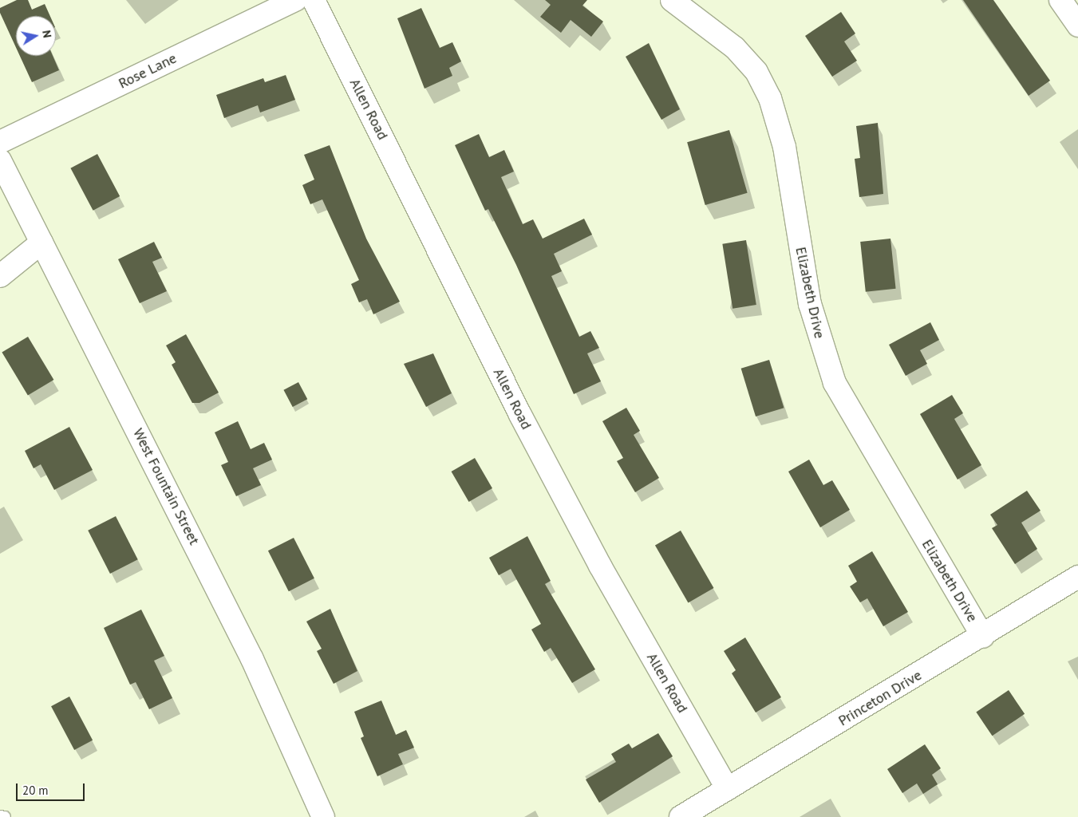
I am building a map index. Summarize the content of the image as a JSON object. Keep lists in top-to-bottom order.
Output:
{
  "streets": {
    "street": [
      "Rose Lane",
      "Allen Road",
      "Elizabeth Drive",
      "West Fountain Street",
      "Princeton Drive"
    ]
  },
  "crossings": [
    ["Allen Road", "Princeton Drive"],
    ["Elizabeth Drive", "Princeton Drive"]
  ],
  "scale_bar": "20 m",
  "north": "right"
}
